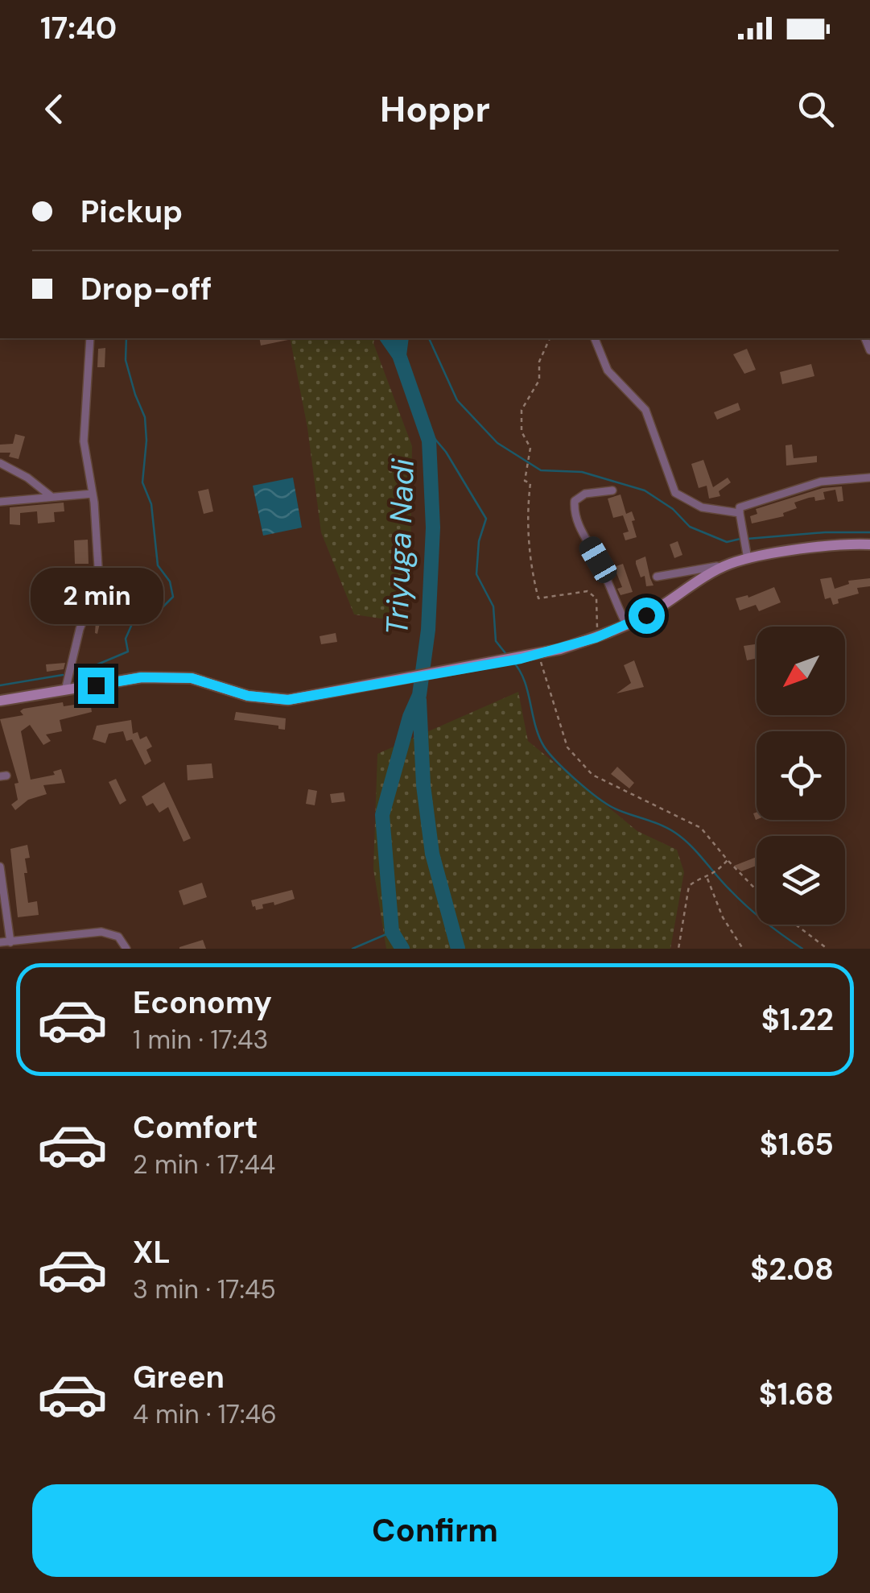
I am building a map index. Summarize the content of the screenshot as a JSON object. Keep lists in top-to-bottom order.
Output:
{
  "water": ["Triyuga Nadi"],
  "north": "bottom left",
  "page": {
    "status": "17:40",
    "header": "Hoppr",
    "banner": ["Pickup", "Drop-off"],
    "bubble": "2 min",
    "list": [
      {
        "name": "Economy",
        "note": "1 min · 17:43",
        "value": "$1.22"
      },
      {
        "name": "Comfort",
        "note": "2 min · 17:44",
        "value": "$1.65"
      },
      {
        "name": "XL",
        "note": "3 min · 17:45",
        "value": "$2.08"
      },
      {
        "name": "Green",
        "note": "4 min · 17:46",
        "value": "$1.68"
      }
    ],
    "buttons": "Confirm"
  }
}
